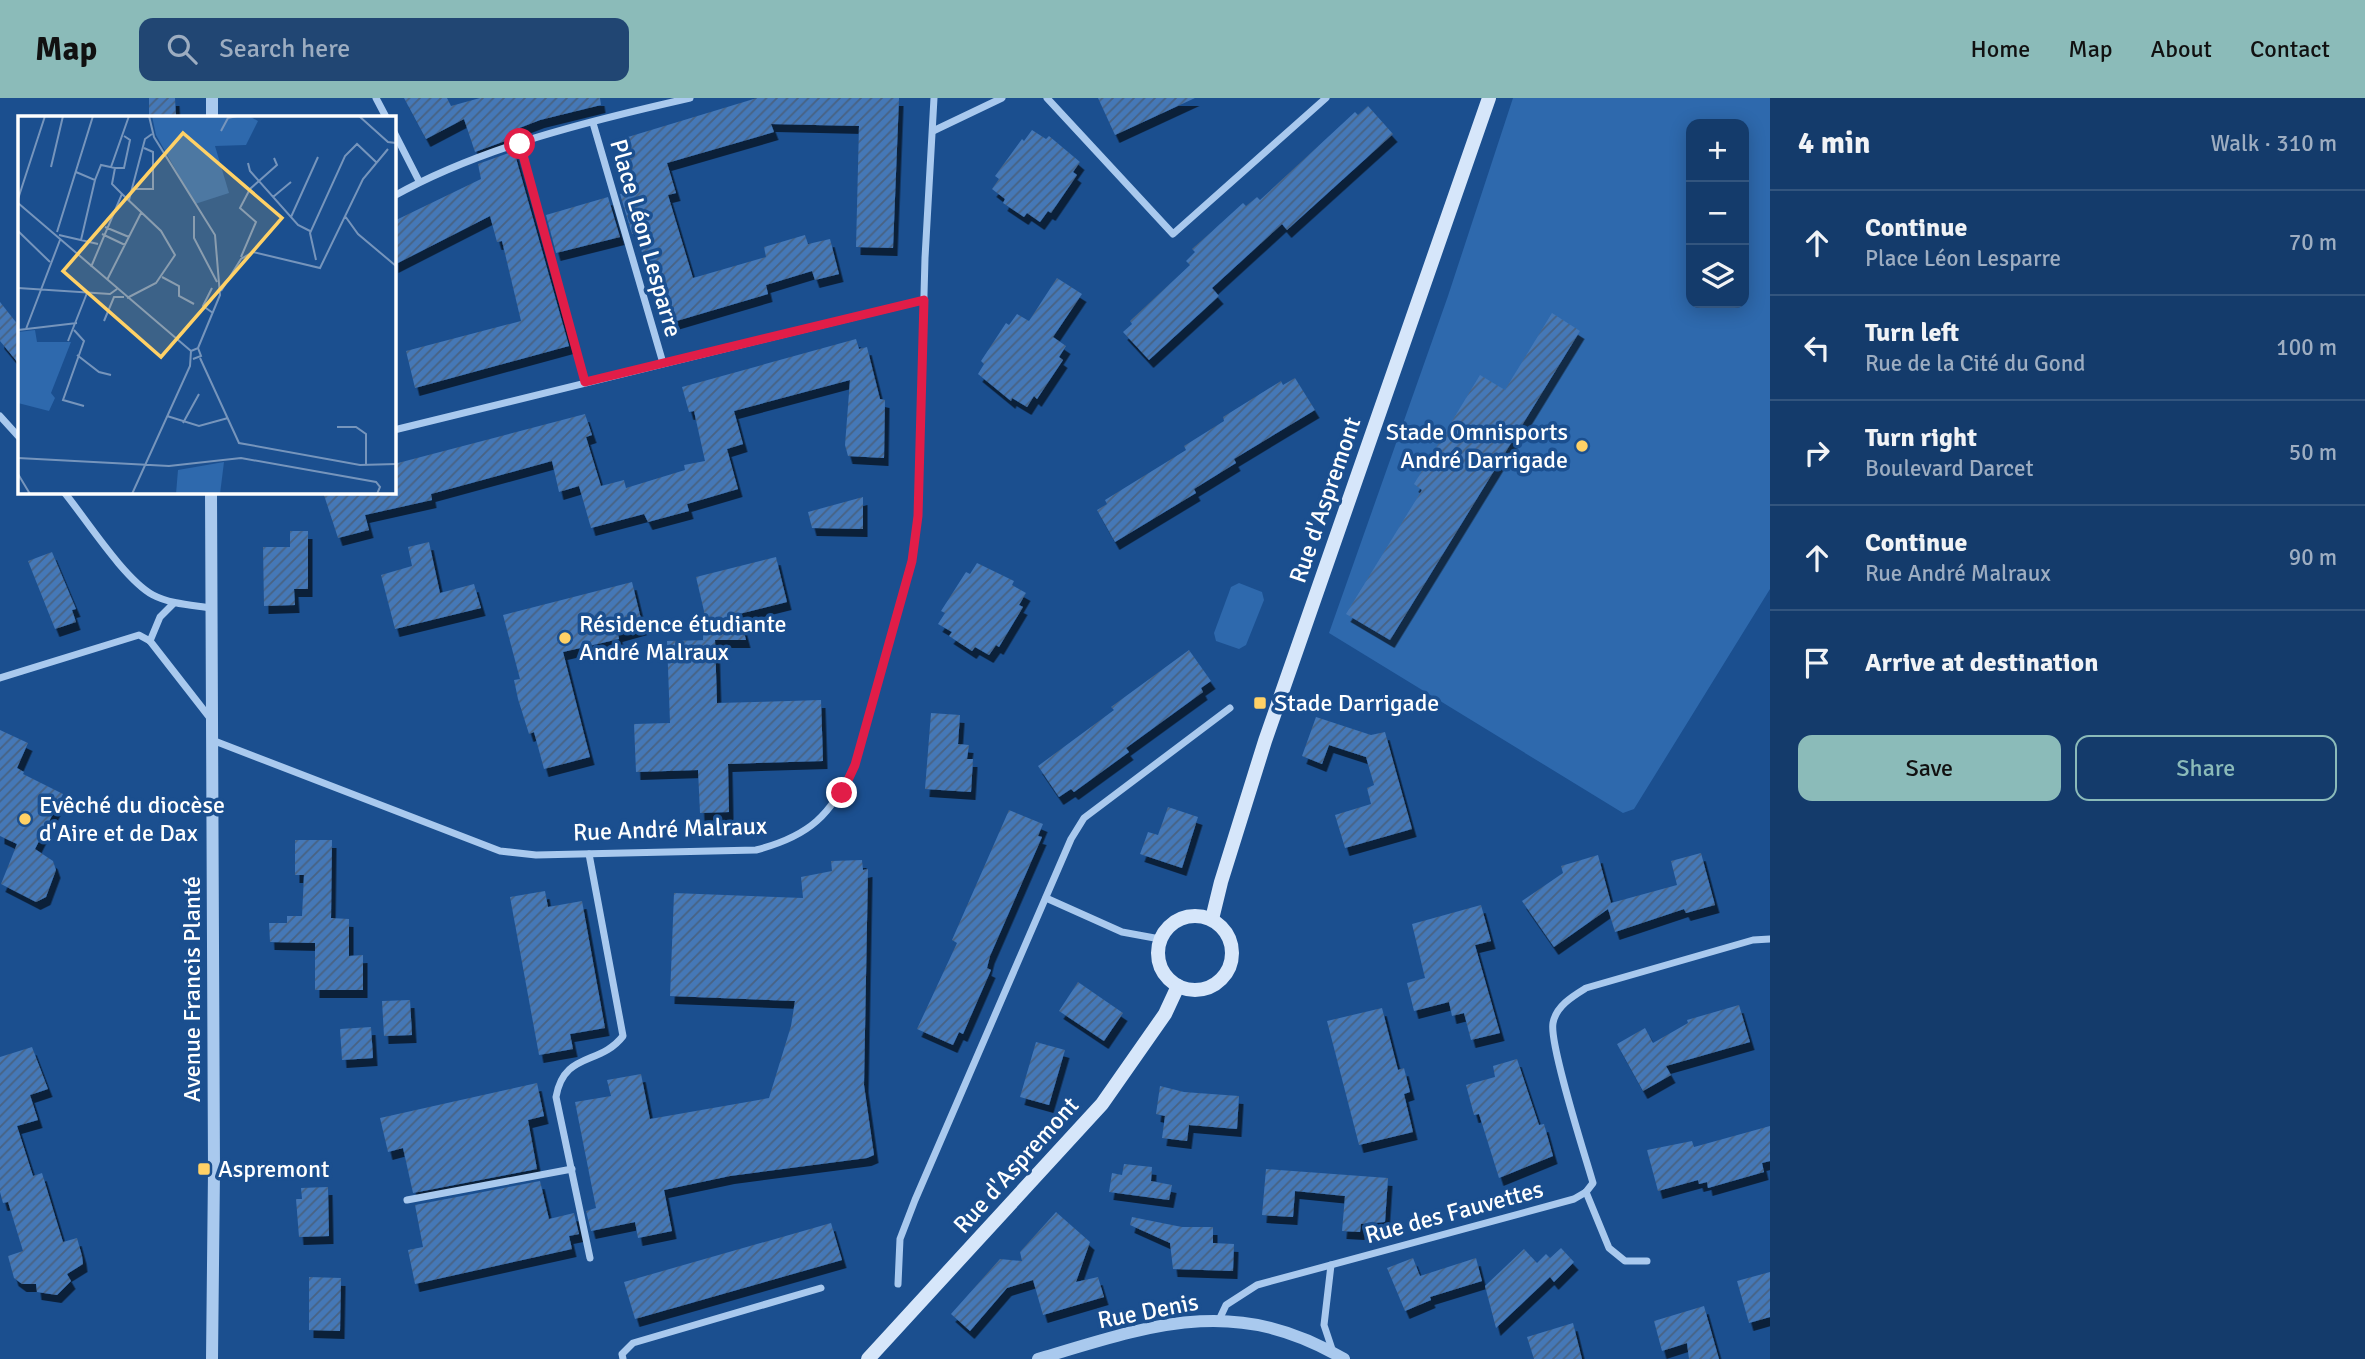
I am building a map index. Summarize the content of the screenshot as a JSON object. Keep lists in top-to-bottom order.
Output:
{
  "streets": {
    "main road": ["Rue d'Aspremont"],
    "street": [
      "Place Léon Lesparre",
      "Rue André Malraux",
      "Avenue Francis Planté",
      "Rue des Fauvettes",
      "Rue Denis"
    ]
  },
  "crossings": [
    ["Rue André Malraux", "Avenue Francis Planté"],
    ["Rue des Fauvettes", "Rue Denis"]
  ],
  "places": {
    "other": ["Stade Omnisports André Darrigade", "Résidence étudiante André Malraux", "Evêché du diocèse d'Aire et de Dax"],
    "transit": ["Stade Darrigade", "Aspremont"]
  },
  "page": {
    "header": "Map",
    "search": "Search here",
    "nav": [
      "Home",
      "Map",
      "About",
      "Contact"
    ],
    "heading": ["4 min", "Walk · 310 m"],
    "map_buttons": ["+", "−"],
    "list": [
      ["Continue", "Place Léon Lesparre", "70 m"],
      ["Turn left", "Rue de la Cité du Gond", "100 m"],
      ["Turn right", "Boulevard Darcet", "50 m"],
      ["Continue", "Rue André Malraux", "90 m"],
      "Arrive at destination"
    ],
    "buttons": ["Save", "Share"]
  }
}
